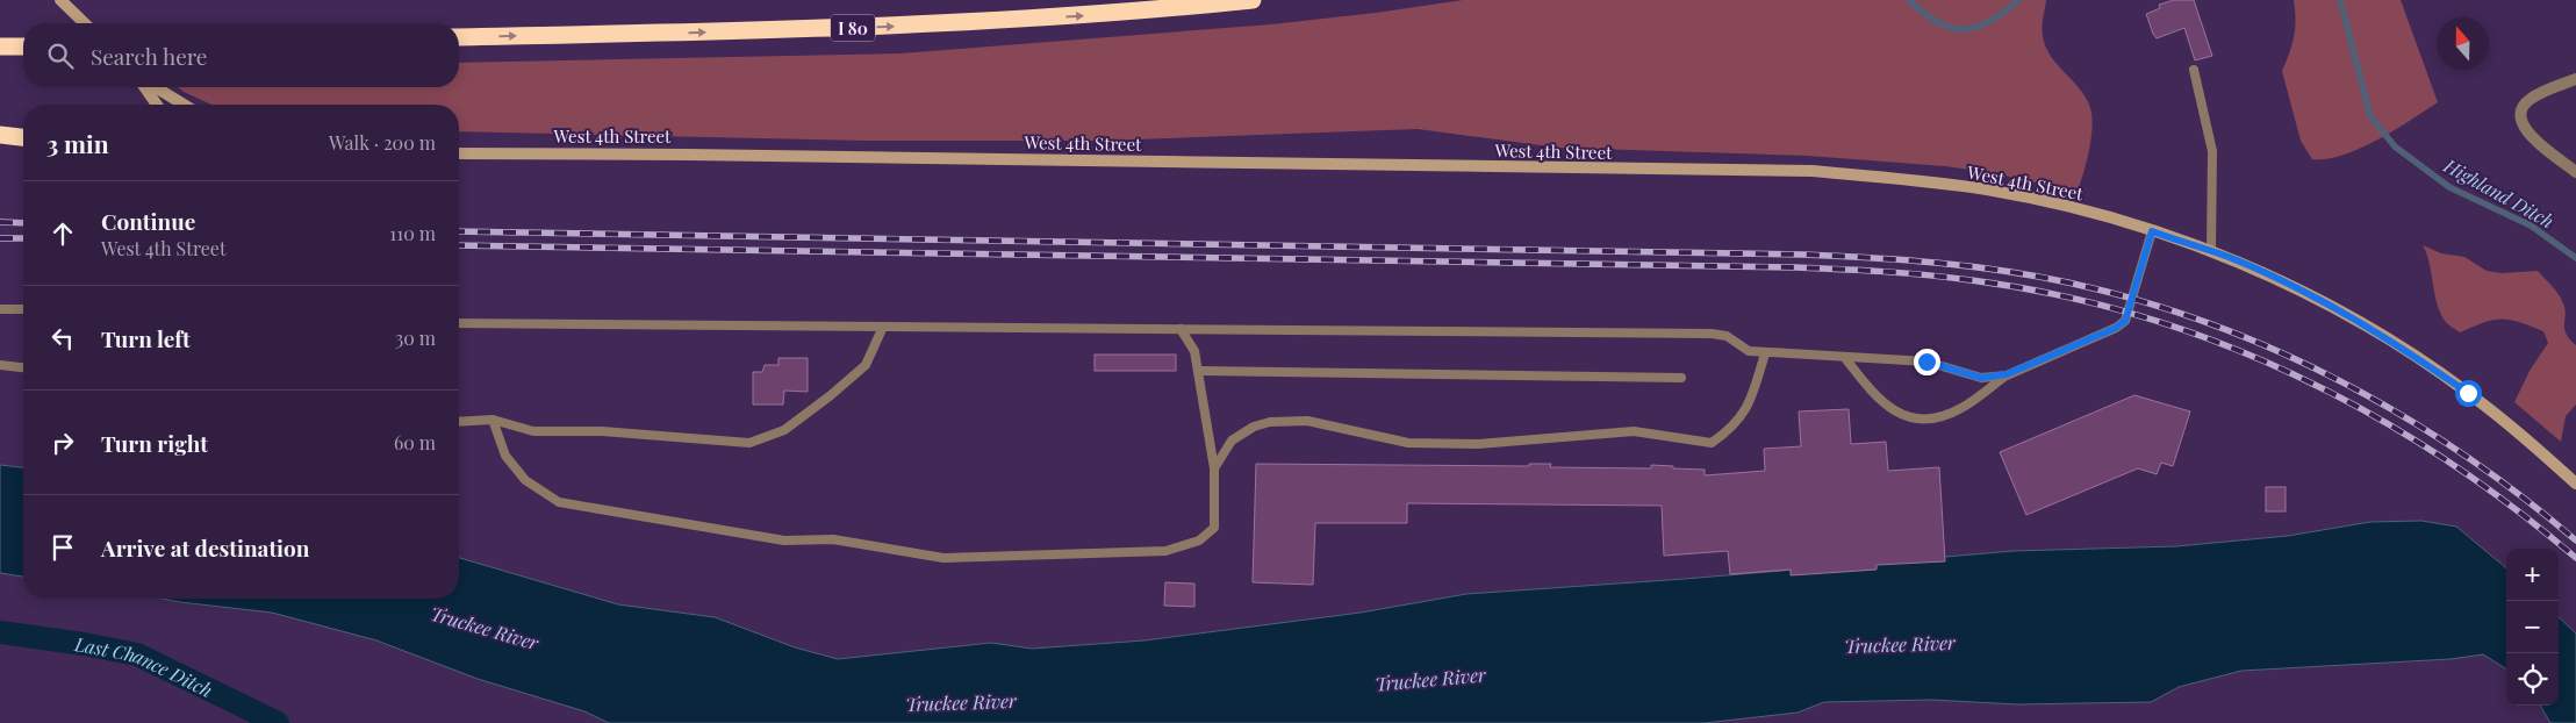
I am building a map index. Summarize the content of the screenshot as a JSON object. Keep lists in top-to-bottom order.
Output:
{
  "streets": {
    "highway": ["I 80"],
    "main road": ["West 4th Street"]
  },
  "water": ["Highland Ditch", "Truckee River", "Last Chance Ditch"],
  "north": "top",
  "page": {
    "search": "Search here",
    "heading": ["3 min", "Walk · 200 m"],
    "list": [
      ["Continue", "West 4th Street", "110 m"],
      ["Turn left", "30 m"],
      ["Turn right", "60 m"],
      "Arrive at destination"
    ],
    "map_buttons": ["+", "−"]
  }
}
